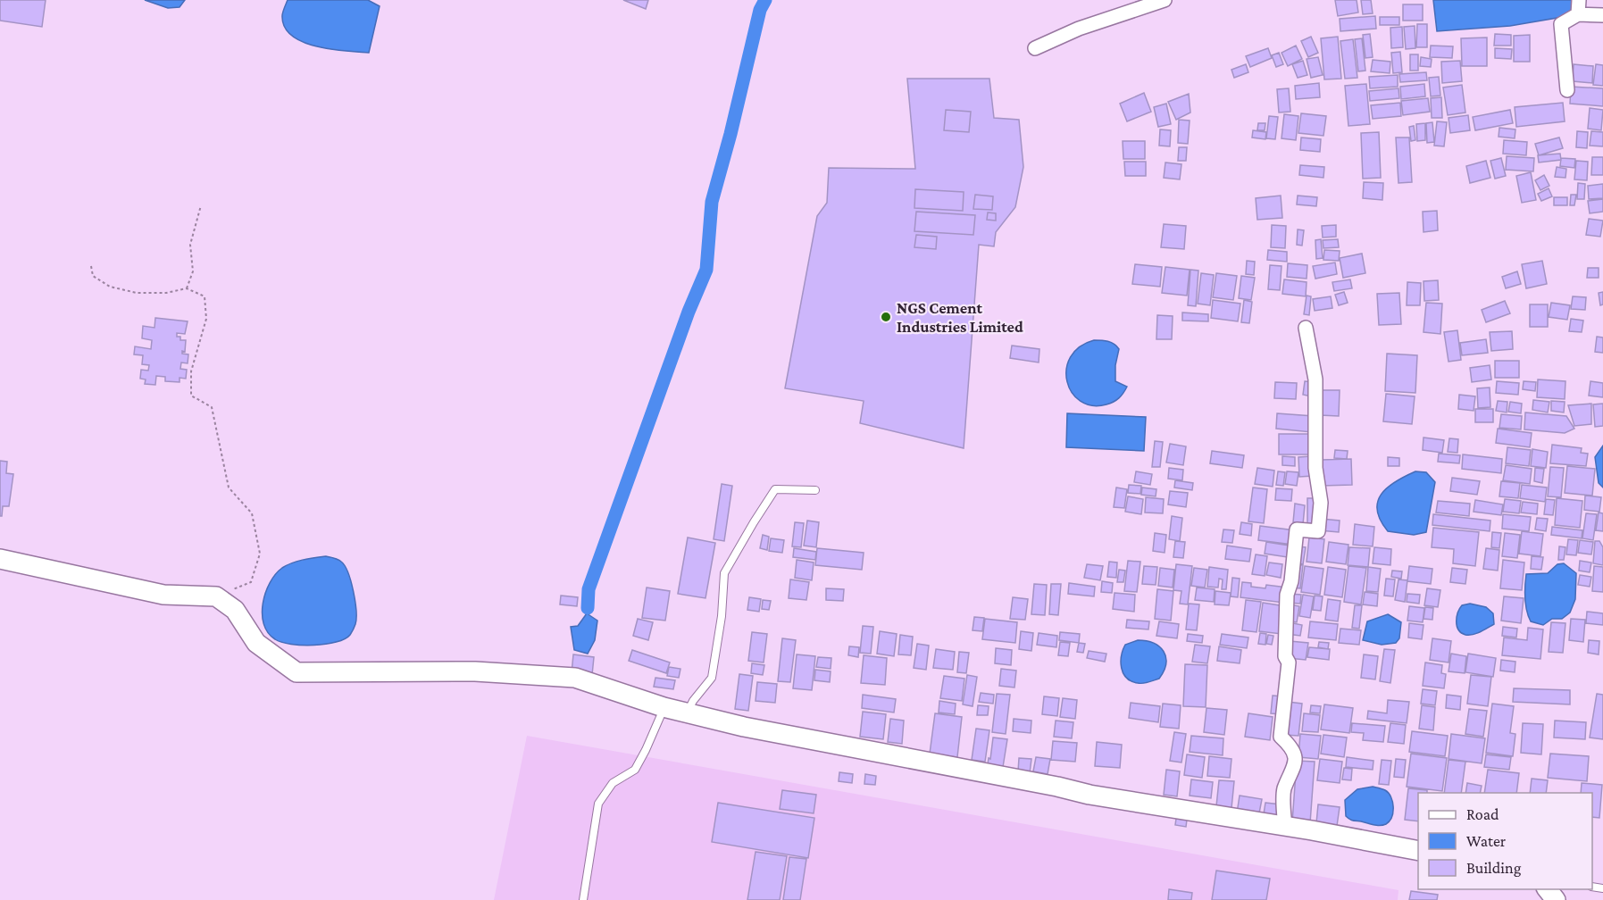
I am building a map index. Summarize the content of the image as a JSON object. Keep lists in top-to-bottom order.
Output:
{
  "places": ["NGS Cement Industries Limited"],
  "legend": ["Road", "Water", "Building"]
}
